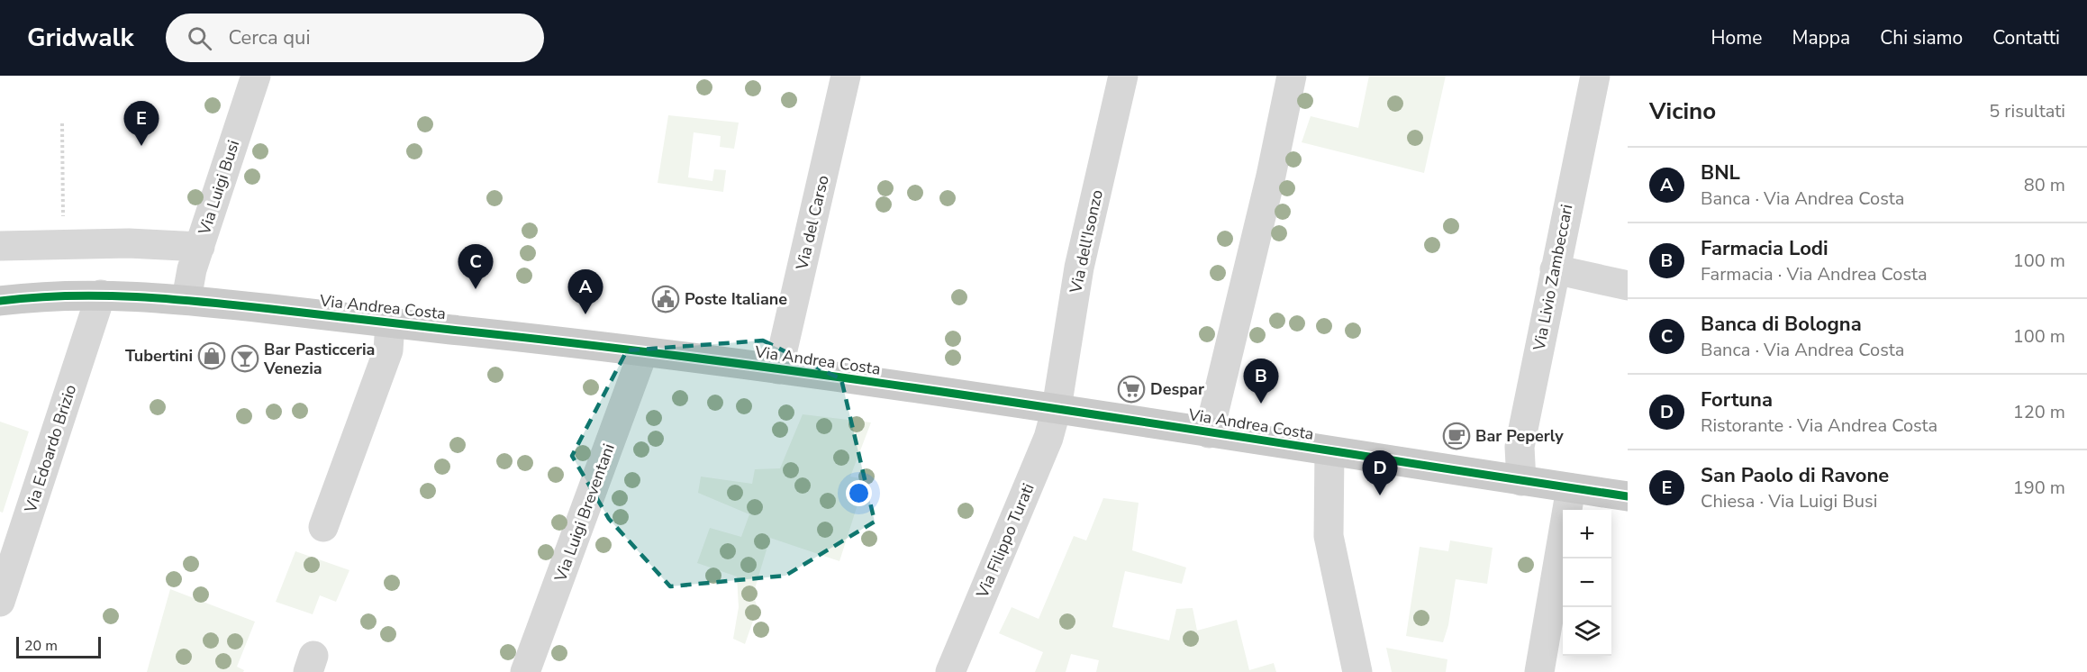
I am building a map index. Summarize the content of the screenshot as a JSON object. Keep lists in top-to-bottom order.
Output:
{
  "streets": {
    "main road": ["Via Andrea Costa"],
    "street": [
      "Via Luigi Busi",
      "Via del Carso",
      "Via dell'Isonzo",
      "Via Livio Zambeccari",
      "Via Edoardo Brizio",
      "Via Luigi Breventani",
      "Via Filippo Turati"
    ]
  },
  "crossings": [
    ["Via Luigi Busi", "Via Andrea Costa"],
    ["Via del Carso", "Via Andrea Costa"],
    ["Via dell'Isonzo", "Via Andrea Costa"],
    ["Via dell'Isonzo", "Via Filippo Turati"],
    ["Via Livio Zambeccari", "Via Andrea Costa"],
    ["Via Andrea Costa", "Via Edoardo Brizio"],
    ["Via Andrea Costa", "Via Luigi Breventani"],
    ["Via Andrea Costa", "Via Filippo Turati"]
  ],
  "places": {
    "public building": ["Poste Italiane"],
    "shop": ["Tubertini"],
    "bar": ["Bar Pasticceria Venezia"],
    "supermarket": ["Despar"],
    "cafe": ["Bar Peperly"]
  },
  "scale_bar": "20 m",
  "page": {
    "header": "Gridwalk",
    "search": "Cerca qui",
    "nav": [
      "Home",
      "Mappa",
      "Chi siamo",
      "Contatti"
    ],
    "heading": ["Vicino", "5 risultati"],
    "pins": [
      "E",
      "C",
      "A",
      "B",
      "D"
    ],
    "list": [
      {
        "mark": "A",
        "name": "BNL",
        "note": "Banca · Via Andrea Costa",
        "value": "80 m"
      },
      {
        "mark": "B",
        "name": "Farmacia Lodi",
        "note": "Farmacia · Via Andrea Costa",
        "value": "100 m"
      },
      {
        "mark": "C",
        "name": "Banca di Bologna",
        "note": "Banca · Via Andrea Costa",
        "value": "100 m"
      },
      {
        "mark": "D",
        "name": "Fortuna",
        "note": "Ristorante · Via Andrea Costa",
        "value": "120 m"
      },
      {
        "mark": "E",
        "name": "San Paolo di Ravone",
        "note": "Chiesa · Via Luigi Busi",
        "value": "190 m"
      }
    ],
    "map_buttons": ["+", "−"],
    "scale": "20 m"
  }
}
